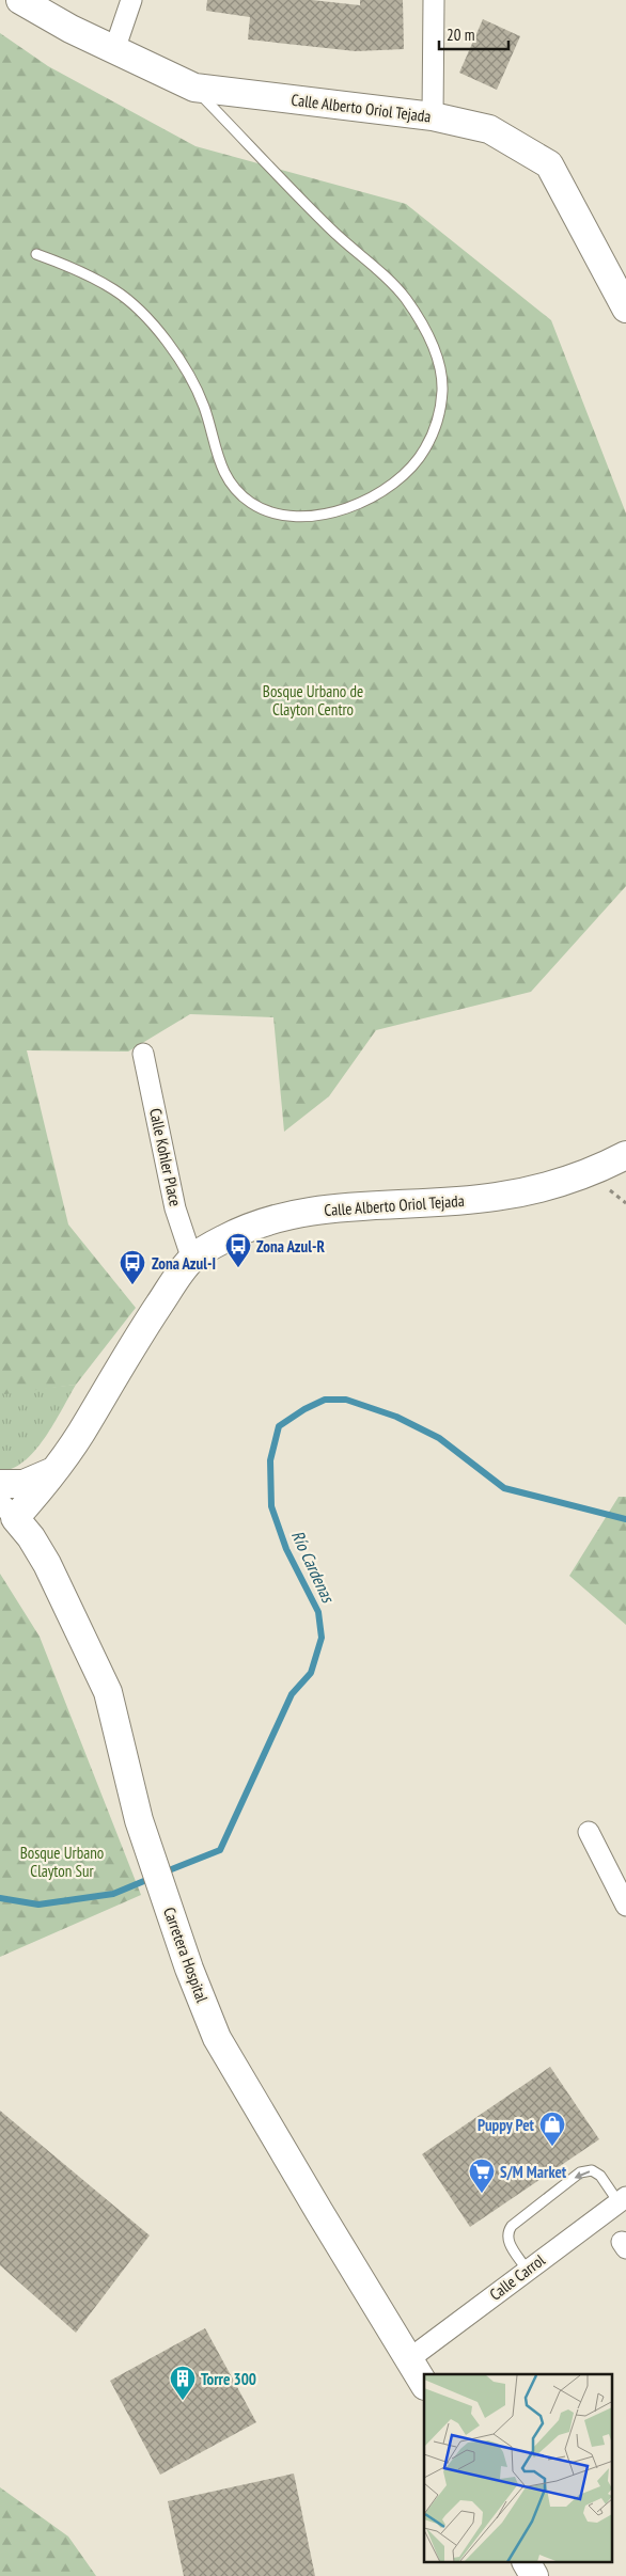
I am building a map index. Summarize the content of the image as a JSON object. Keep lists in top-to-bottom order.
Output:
{
  "streets": {
    "street": [
      "Calle Alberto Oriol Tejada",
      "Calle Kohler Place",
      "Carretera Hospital",
      "Calle Carrol"
    ]
  },
  "crossings": [
    ["Calle Alberto Oriol Tejada", "Calle Kohler Place"],
    ["Calle Alberto Oriol Tejada", "Carretera Hospital"],
    ["Carretera Hospital", "Calle Carrol"]
  ],
  "water": ["Río Cardenas"],
  "parks": ["Bosque Urbano de Clayton Centro", "Bosque Urbano Clayton Sur"],
  "places": {
    "bus stop": ["Zona Azul-R", "Zona Azul-I"],
    "shop": ["Puppy Pet"],
    "supermarket": ["S/M Market"],
    "building": ["Torre 300"]
  },
  "scale_bar": "20 m"
}
